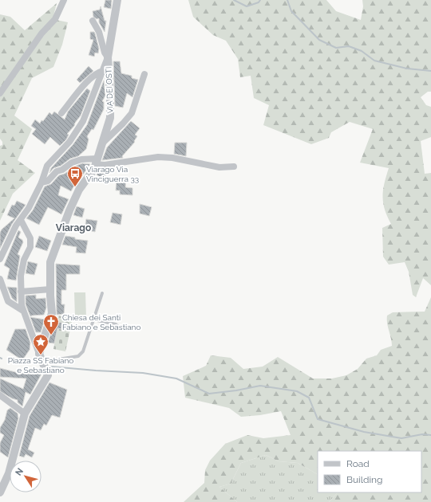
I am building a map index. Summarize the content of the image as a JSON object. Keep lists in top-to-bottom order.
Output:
{
  "streets": {
    "street": ["VIA DEI OSTI"]
  },
  "districts": ["Viarago"],
  "places": {
    "bus stop": ["Viarago Via Vinciguerra 33"],
    "church": ["Chiesa dei Santi Fabiano e Sebastiano"],
    "place": ["Piazza SS Fabiano e Sebastiano"]
  },
  "legend": ["Road", "Building"],
  "north": "top left"
}
